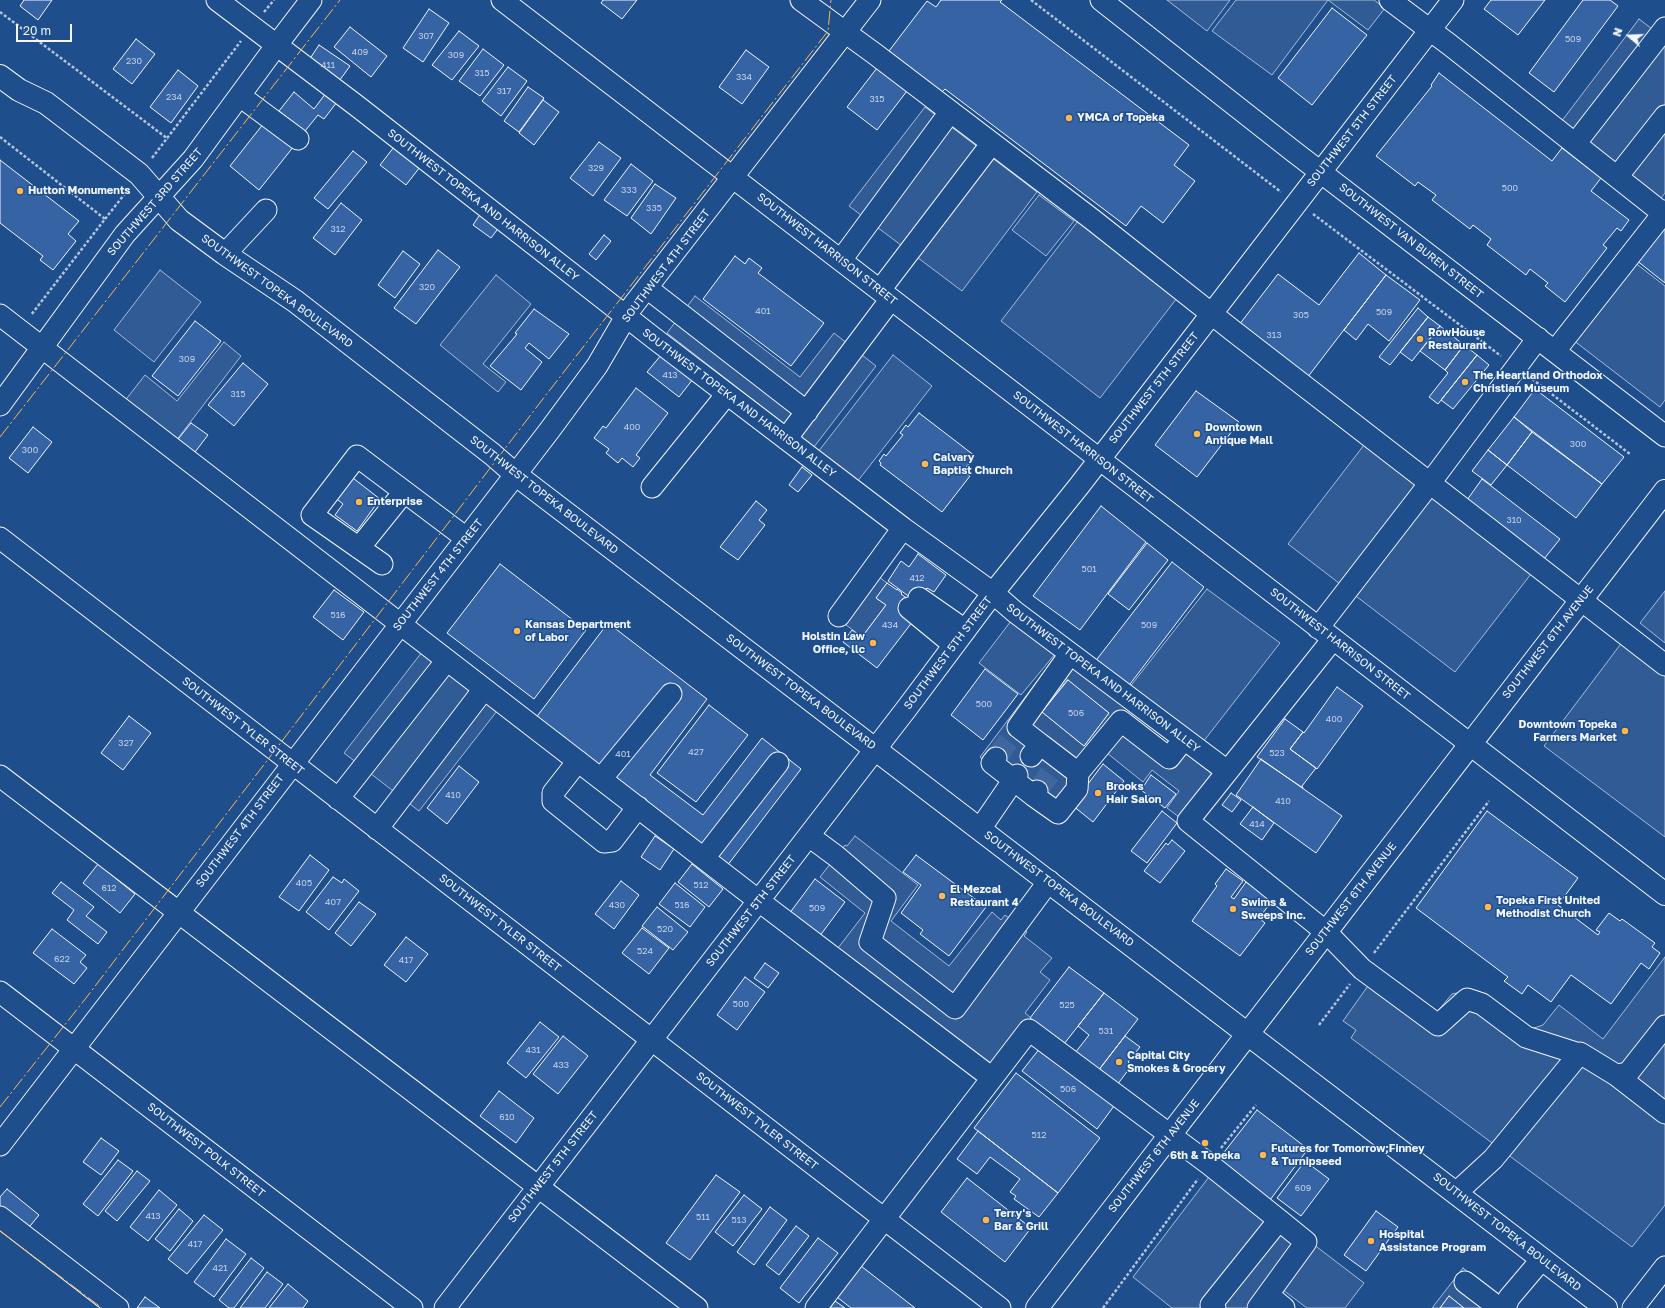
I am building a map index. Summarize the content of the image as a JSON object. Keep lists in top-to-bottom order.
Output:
{
  "streets": {
    "main road": ["SOUTHWEST HARRISON STREET", "SOUTHWEST TOPEKA BOULEVARD", "SOUTHWEST 6TH AVENUE"],
    "street": [
      "SOUTHWEST 5TH STREET",
      "SOUTHWEST 3RD STREET",
      "SOUTHWEST TOPEKA AND HARRISON ALLEY",
      "SOUTHWEST VAN BUREN STREET",
      "SOUTHWEST 4TH STREET",
      "SOUTHWEST TYLER STREET",
      "SOUTHWEST POLK STREET"
    ]
  },
  "crossings": [
    ["SOUTHWEST 5TH STREET", "SOUTHWEST TOPEKA AND HARRISON ALLEY"],
    ["SOUTHWEST 5TH STREET", "SOUTHWEST VAN BUREN STREET"],
    ["SOUTHWEST 5TH STREET", "SOUTHWEST HARRISON STREET"],
    ["SOUTHWEST 5TH STREET", "SOUTHWEST TOPEKA BOULEVARD"],
    ["SOUTHWEST 5TH STREET", "SOUTHWEST TYLER STREET"],
    ["SOUTHWEST 3RD STREET", "SOUTHWEST TOPEKA AND HARRISON ALLEY"],
    ["SOUTHWEST 3RD STREET", "SOUTHWEST TOPEKA BOULEVARD"],
    ["SOUTHWEST TOPEKA AND HARRISON ALLEY", "SOUTHWEST 4TH STREET"],
    ["SOUTHWEST HARRISON STREET", "SOUTHWEST 4TH STREET"],
    ["SOUTHWEST HARRISON STREET", "SOUTHWEST 6TH AVENUE"],
    ["SOUTHWEST 4TH STREET", "SOUTHWEST TOPEKA BOULEVARD"],
    ["SOUTHWEST 4TH STREET", "SOUTHWEST TYLER STREET"],
    ["SOUTHWEST 4TH STREET", "SOUTHWEST POLK STREET"],
    ["SOUTHWEST TOPEKA BOULEVARD", "SOUTHWEST 6TH AVENUE"]
  ],
  "places": [
    "YMCA of Topeka",
    "Hutton Monuments",
    "RowHouse Restaurant",
    "The Heartland Orthodox Christian Museum",
    "Downtown Antique Mall",
    "Calvary Baptist Church",
    "Enterprise",
    "Kansas Department of Labor",
    "Holstin Law Office, llc",
    "Downtown Topeka Farmers Market",
    "Brooks Hair Salon",
    "El Mezcal Restaurant 4",
    "Topeka First United Methodist Church",
    "Swims & Sweeps Inc.",
    "Capital City Smokes & Grocery",
    "6th & Topeka",
    "Futures for Tomorrow;Finney & Turnipseed",
    "Terry's Bar & Grill",
    "Hospital Assistance Program"
  ],
  "house_numbers": [
    "307",
    "509",
    "409",
    "309",
    "230",
    "411",
    "315",
    "334",
    "317",
    "234",
    "315",
    "329",
    "500",
    "333",
    "335",
    "312",
    "320",
    "401",
    "509",
    "305",
    "313",
    "309",
    "413",
    "315",
    "400",
    "300",
    "300",
    "310",
    "501",
    "412",
    "516",
    "434",
    "509",
    "500",
    "506",
    "400",
    "327",
    "427",
    "523",
    "401",
    "410",
    "410",
    "414",
    "405",
    "512",
    "612",
    "407",
    "430",
    "516",
    "509",
    "520",
    "524",
    "622",
    "417",
    "500",
    "525",
    "531",
    "431",
    "433",
    "506",
    "610",
    "512",
    "609",
    "413",
    "511",
    "513",
    "417",
    "421"
  ],
  "scale_bar": "20 m",
  "north": "left"
}
